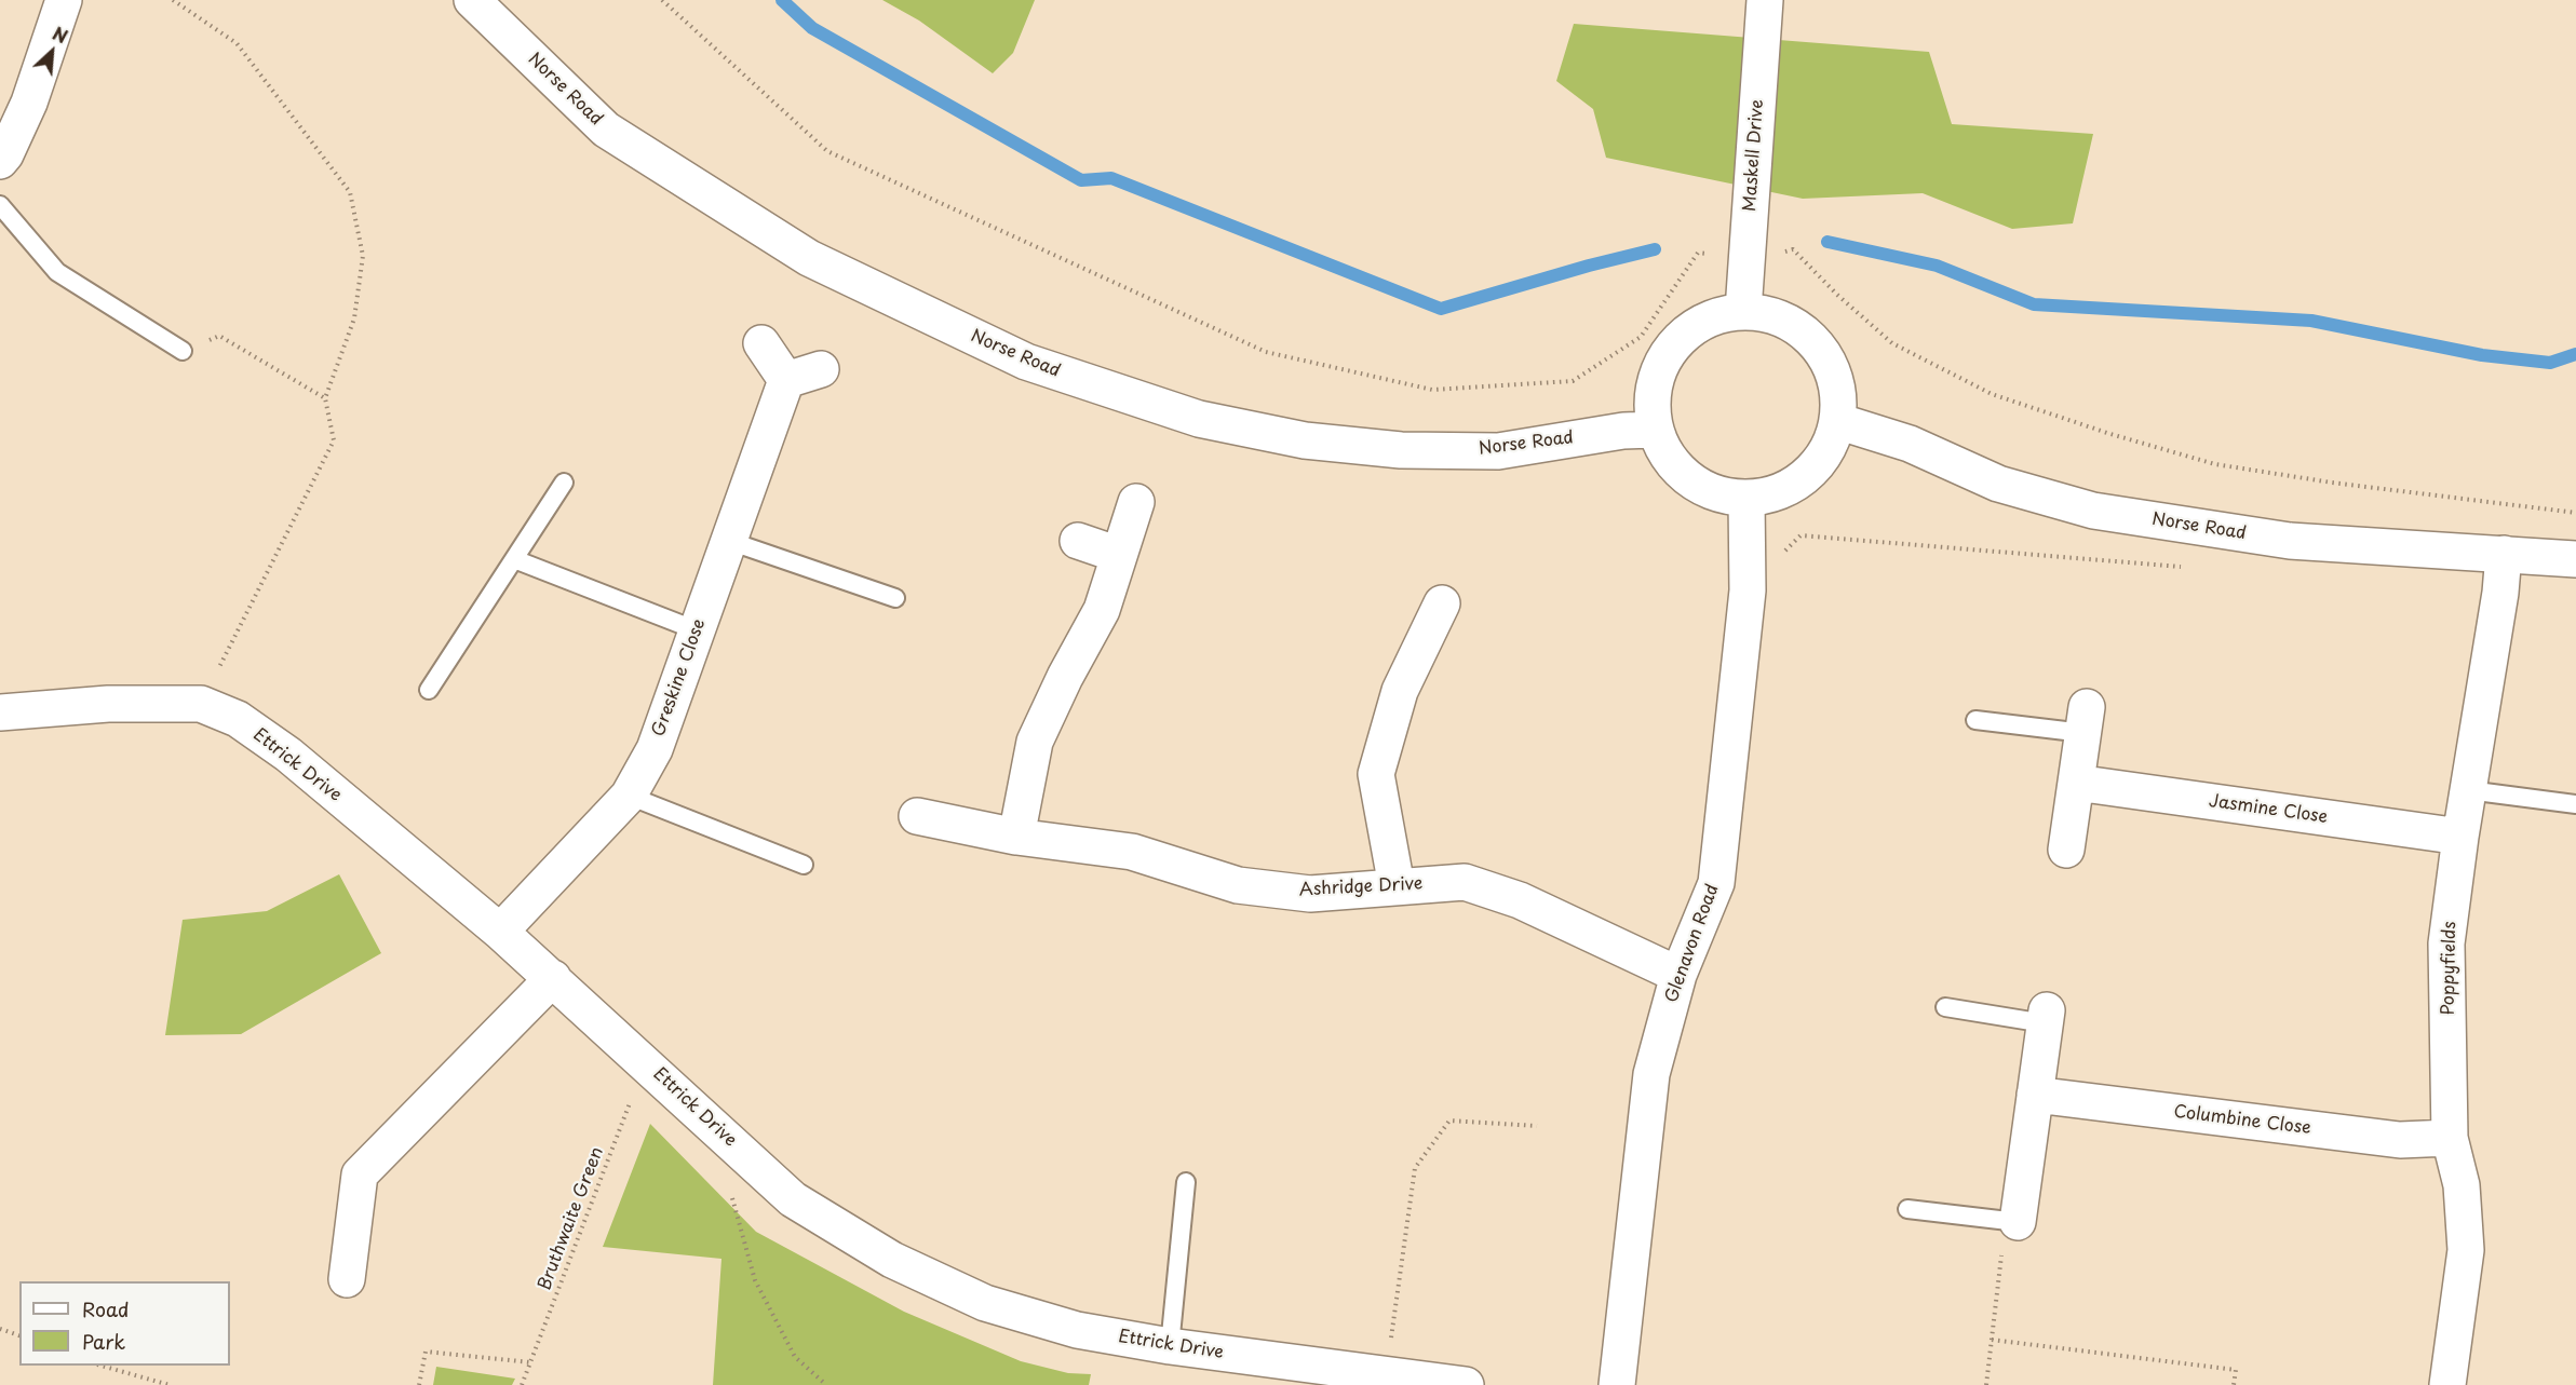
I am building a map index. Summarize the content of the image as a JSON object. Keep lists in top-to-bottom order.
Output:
{
  "streets": {
    "street": [
      "Norse Road",
      "Maskell Drive",
      "Greskine Close",
      "Ettrick Drive",
      "Jasmine Close",
      "Ashridge Drive",
      "Glenavon Road",
      "Poppyfields",
      "Columbine Close"
    ],
    "path": ["Bruthwaite Green"]
  },
  "crossings": [
    ["Norse Road", "Maskell Drive"],
    ["Norse Road", "Glenavon Road"],
    ["Norse Road", "Poppyfields"],
    ["Maskell Drive", "Glenavon Road"],
    ["Greskine Close", "Ettrick Drive"],
    ["Ettrick Drive", "Bruthwaite Green"],
    ["Jasmine Close", "Poppyfields"],
    ["Ashridge Drive", "Glenavon Road"],
    ["Poppyfields", "Columbine Close"]
  ],
  "legend": ["Road", "Park"],
  "north": "top right"
}
